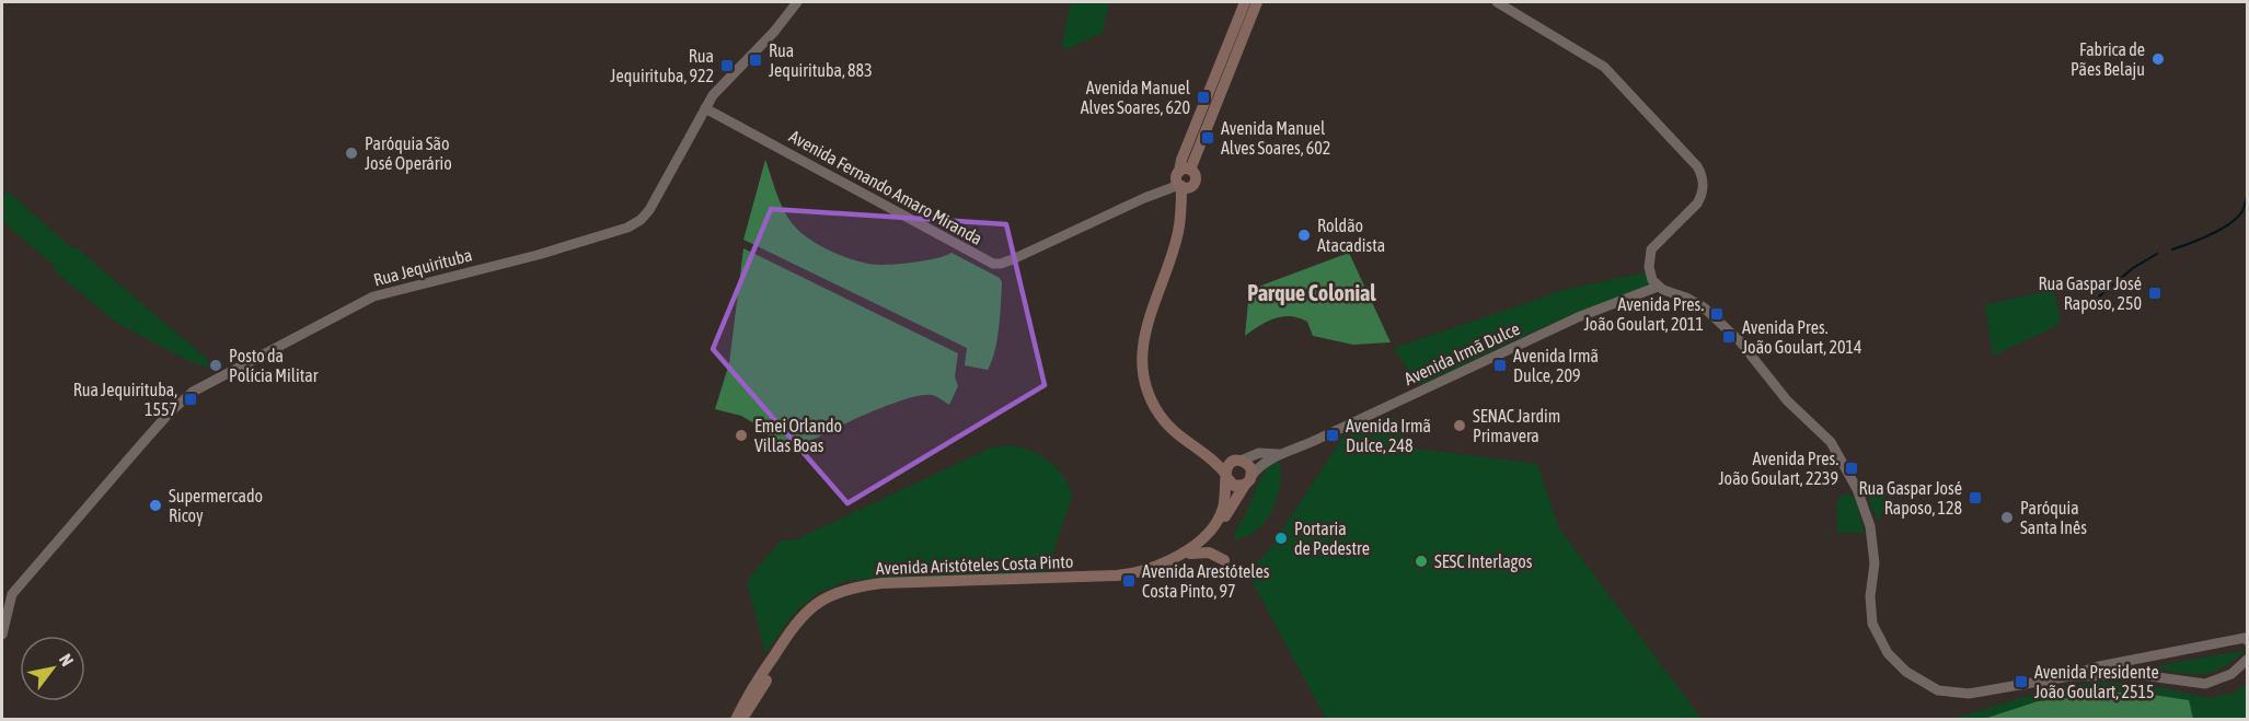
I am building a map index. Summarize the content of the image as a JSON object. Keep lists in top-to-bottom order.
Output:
{
  "streets": {
    "main road": ["Avenida Aristóteles Costa Pinto"],
    "street": ["Avenida Fernando Amaro Miranda", "Rua Jequirituba", "Avenida Irmã Dulce"]
  },
  "crossings": [
    ["Avenida Fernando Amaro Miranda", "Rua Jequirituba"],
    ["Avenida Irmã Dulce", "Avenida Aristóteles Costa Pinto"]
  ],
  "districts": ["Parque Colonial"],
  "places": {
    "other": [
      "Fabrica de Pães Belaju",
      "Paróquia São José Operário",
      "Roldão Atacadista",
      "Posto da Polícia Militar",
      "SENAC Jardim Primavera",
      "Emei Orlando Villas Boas",
      "Supermercado Ricoy",
      "Paróquia Santa Inês",
      "Portaria de Pedestre",
      "SESC Interlagos"
    ],
    "transit": [
      "Rua Jequirituba, 883",
      "Rua Jequirituba, 922",
      "Avenida Manuel Alves Soares, 620",
      "Avenida Manuel Alves Soares, 602",
      "Rua Gaspar José Raposo, 250",
      "Avenida Pres. João Goulart, 2011",
      "Avenida Pres. João Goulart, 2014",
      "Avenida Irmã Dulce, 209",
      "Rua Jequirituba, 1557",
      "Avenida Irmã Dulce, 248",
      "Avenida Pres. João Goulart, 2239",
      "Rua Gaspar José Raposo, 128",
      "Avenida Arestóteles Costa Pinto, 97",
      "Avenida Presidente João Goulart, 2515"
    ]
  },
  "north": "top right"
}
